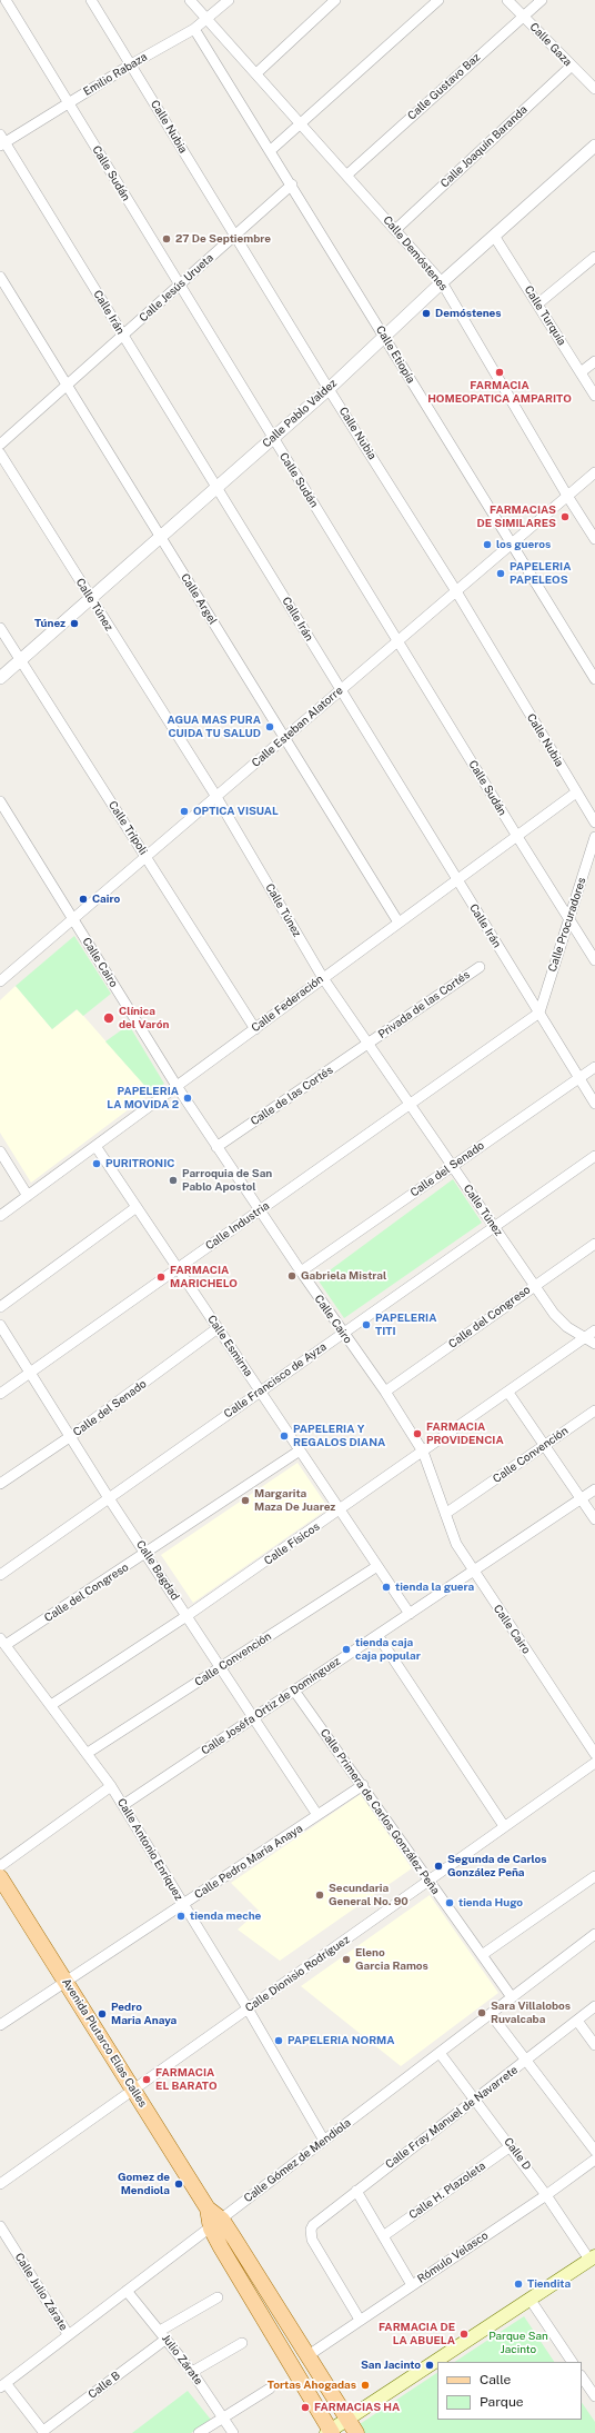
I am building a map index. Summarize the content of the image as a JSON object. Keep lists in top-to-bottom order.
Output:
{
  "streets": {
    "main road": ["Avenida Plutarco Elías Calles"],
    "street": [
      "Calle Gaza",
      "Emilio Rabaza",
      "Calle Gustavo Baz",
      "Calle Nubia",
      "Calle Joaquín Baranda",
      "Calle Sudán",
      "Calle Demóstenes",
      "Calle Jesús Urueta",
      "Calle Irán",
      "Calle Turquía",
      "Calle Etiopía",
      "Calle Pablo Valdez",
      "Calle Argel",
      "Calle Túnez",
      "Calle Esteban Alatorre",
      "Calle Trípoli",
      "Calle Procuradores",
      "Calle Cairo",
      "Calle Federación",
      "Privada de las Cortés",
      "Calle de las Cortés",
      "Calle del Senado",
      "Calle Industria",
      "Calle del Congreso",
      "Calle Esmirna",
      "Calle Francisco de Ayza",
      "Calle Convención",
      "Calle Físicos",
      "Calle Bagdad",
      "Calle Joséfa Ortiz de Domínguez",
      "Calle Primera de Carlos González Peña",
      "Calle Antonio Enríquez",
      "Calle Pedro María Anaya",
      "Calle Dionisio Rodríguez",
      "Calle Fray Manuel de Navarrete",
      "Calle D",
      "Calle Gómez de Mendiola",
      "Calle H. Plazoleta",
      "Rómulo Velasco",
      "Calle Julio Zárate",
      "Julio Zárate",
      "Calle B"
    ]
  },
  "crossings": [
    ["Calle Gaza", "Calle Gustavo Baz"],
    ["Calle Gaza", "Calle Joaquín Baranda"],
    ["Emilio Rabaza", "Calle Nubia"],
    ["Emilio Rabaza", "Calle Sudán"],
    ["Emilio Rabaza", "Calle Demóstenes"],
    ["Emilio Rabaza", "Calle Irán"],
    ["Emilio Rabaza", "Calle Etiopía"],
    ["Calle Gustavo Baz", "Calle Demóstenes"],
    ["Calle Nubia", "Calle Jesús Urueta"],
    ["Calle Nubia", "Calle Pablo Valdez"],
    ["Calle Nubia", "Calle Esteban Alatorre"],
    ["Calle Nubia", "Calle Federación"],
    ["Calle Joaquín Baranda", "Calle Demóstenes"],
    ["Calle Sudán", "Calle Jesús Urueta"],
    ["Calle Sudán", "Calle Pablo Valdez"],
    ["Calle Sudán", "Calle Esteban Alatorre"],
    ["Calle Sudán", "Calle Procuradores"],
    ["Calle Sudán", "Calle Federación"],
    ["Calle Demóstenes", "Calle Pablo Valdez"],
    ["Calle Demóstenes", "Calle Esteban Alatorre"],
    ["Calle Jesús Urueta", "Calle Irán"],
    ["Calle Jesús Urueta", "Calle Etiopía"],
    ["Calle Jesús Urueta", "Calle Argel"],
    ["Calle Irán", "Calle Pablo Valdez"],
    ["Calle Irán", "Calle Esteban Alatorre"],
    ["Calle Irán", "Calle Procuradores"],
    ["Calle Irán", "Calle Federación"],
    ["Calle Irán", "Calle del Senado"],
    ["Calle Irán", "Calle Industria"],
    ["Calle Turquía", "Calle Pablo Valdez"],
    ["Calle Etiopía", "Calle Pablo Valdez"],
    ["Calle Etiopía", "Calle Esteban Alatorre"],
    ["Calle Pablo Valdez", "Calle Argel"],
    ["Calle Pablo Valdez", "Calle Túnez"],
    ["Calle Pablo Valdez", "Calle Trípoli"],
    ["Calle Argel", "Calle Esteban Alatorre"],
    ["Calle Argel", "Calle Federación"],
    ["Calle Túnez", "Calle Esteban Alatorre"],
    ["Calle Túnez", "Calle Federación"],
    ["Calle Túnez", "Privada de las Cortés"],
    ["Calle Túnez", "Calle de las Cortés"],
    ["Calle Túnez", "Calle del Senado"],
    ["Calle Túnez", "Calle Industria"],
    ["Calle Túnez", "Calle del Congreso"],
    ["Calle Túnez", "Calle Francisco de Ayza"],
    ["Calle Túnez", "Calle Físicos"],
    ["Calle Esteban Alatorre", "Calle Trípoli"],
    ["Calle Esteban Alatorre", "Calle Cairo"],
    ["Calle Trípoli", "Calle Federación"],
    ["Calle Procuradores", "Calle Industria"],
    ["Calle Cairo", "Calle Federación"],
    ["Calle Cairo", "Calle de las Cortés"],
    ["Calle Cairo", "Calle del Senado"],
    ["Calle Cairo", "Calle Industria"],
    ["Calle Cairo", "Calle del Congreso"],
    ["Calle Cairo", "Calle Francisco de Ayza"],
    ["Calle Cairo", "Calle Convención"],
    ["Calle Cairo", "Calle Físicos"],
    ["Calle Cairo", "Calle Joséfa Ortiz de Domínguez"],
    ["Calle Federación", "Calle Esmirna"],
    ["Privada de las Cortés", "Calle de las Cortés"],
    ["Calle del Senado", "Calle Esmirna"],
    ["Calle del Senado", "Calle Bagdad"],
    ["Calle Industria", "Calle Esmirna"],
    ["Calle Industria", "Calle Bagdad"],
    ["Calle del Congreso", "Calle Esmirna"],
    ["Calle del Congreso", "Calle Bagdad"],
    ["Calle del Congreso", "Calle Antonio Enríquez"],
    ["Calle Esmirna", "Calle Francisco de Ayza"],
    ["Calle Esmirna", "Calle Convención"],
    ["Calle Esmirna", "Calle Físicos"],
    ["Calle Esmirna", "Calle Joséfa Ortiz de Domínguez"],
    ["Calle Francisco de Ayza", "Calle Bagdad"],
    ["Calle Convención", "Calle Bagdad"],
    ["Calle Convención", "Calle Antonio Enríquez"],
    ["Calle Físicos", "Calle Bagdad"],
    ["Calle Físicos", "Calle Antonio Enríquez"],
    ["Calle Bagdad", "Calle Joséfa Ortiz de Domínguez"],
    ["Calle Bagdad", "Calle Pedro María Anaya"],
    ["Calle Joséfa Ortiz de Domínguez", "Calle Primera de Carlos González Peña"],
    ["Calle Joséfa Ortiz de Domínguez", "Calle Antonio Enríquez"],
    ["Calle Primera de Carlos González Peña", "Calle Pedro María Anaya"],
    ["Calle Primera de Carlos González Peña", "Calle Dionisio Rodríguez"],
    ["Calle Primera de Carlos González Peña", "Calle Gómez de Mendiola"],
    ["Calle Antonio Enríquez", "Calle Pedro María Anaya"],
    ["Calle Antonio Enríquez", "Calle Dionisio Rodríguez"],
    ["Calle Antonio Enríquez", "Calle Gómez de Mendiola"],
    ["Calle Pedro María Anaya", "Avenida Plutarco Elías Calles"],
    ["Calle Dionisio Rodríguez", "Avenida Plutarco Elías Calles"],
    ["Avenida Plutarco Elías Calles", "Calle Gómez de Mendiola"],
    ["Avenida Plutarco Elías Calles", "Rómulo Velasco"],
    ["Calle Fray Manuel de Navarrete", "Calle D"],
    ["Calle Fray Manuel de Navarrete", "Rómulo Velasco"],
    ["Calle D", "Calle Gómez de Mendiola"],
    ["Calle D", "Calle H. Plazoleta"],
    ["Calle D", "Rómulo Velasco"],
    ["Calle Gómez de Mendiola", "Calle Julio Zárate"],
    ["Calle Gómez de Mendiola", "Julio Zárate"],
    ["Calle Gómez de Mendiola", "Calle B"],
    ["Julio Zárate", "Calle B"]
  ],
  "parks": ["Parque San Jacinto"],
  "places": [
    "27 De Septiembre",
    "Demóstenes",
    "FARMACIA HOMEOPATICA AMPARITO",
    "FARMACIAS DE SIMILARES",
    "los gueros",
    "PAPELERIA PAPELEOS",
    "Túnez",
    "AGUA MAS PURA CUIDA TU SALUD",
    "OPTICA VISUAL",
    "Cairo",
    "Clínica del Varón",
    "PAPELERIA LA MOVIDA 2",
    "PURITRONIC",
    "Parroquia de San Pablo Apostol",
    "Gabriela Mistral",
    "FARMACIA MARICHELO",
    "PAPELERIA TITI",
    "FARMACIA PROVIDENCIA",
    "PAPELERIA Y REGALOS DIANA",
    "Margarita Maza De Juarez",
    "tienda la guera",
    "tienda caja caja popular",
    "Segunda de Carlos González Peña",
    "Secundaria General No. 90",
    "tienda Hugo",
    "tienda meche",
    "Eleno Garcia Ramos",
    "Sara Villalobos Ruvalcaba",
    "Pedro Maria Anaya",
    "PAPELERIA NORMA",
    "FARMACIA EL BARATO",
    "Gomez de Mendiola",
    "Tiendita",
    "FARMACIA DE LA ABUELA",
    "San Jacinto",
    "Tortas Ahogadas",
    "FARMACIAS HA"
  ],
  "legend": ["Calle", "Parque"]
}
